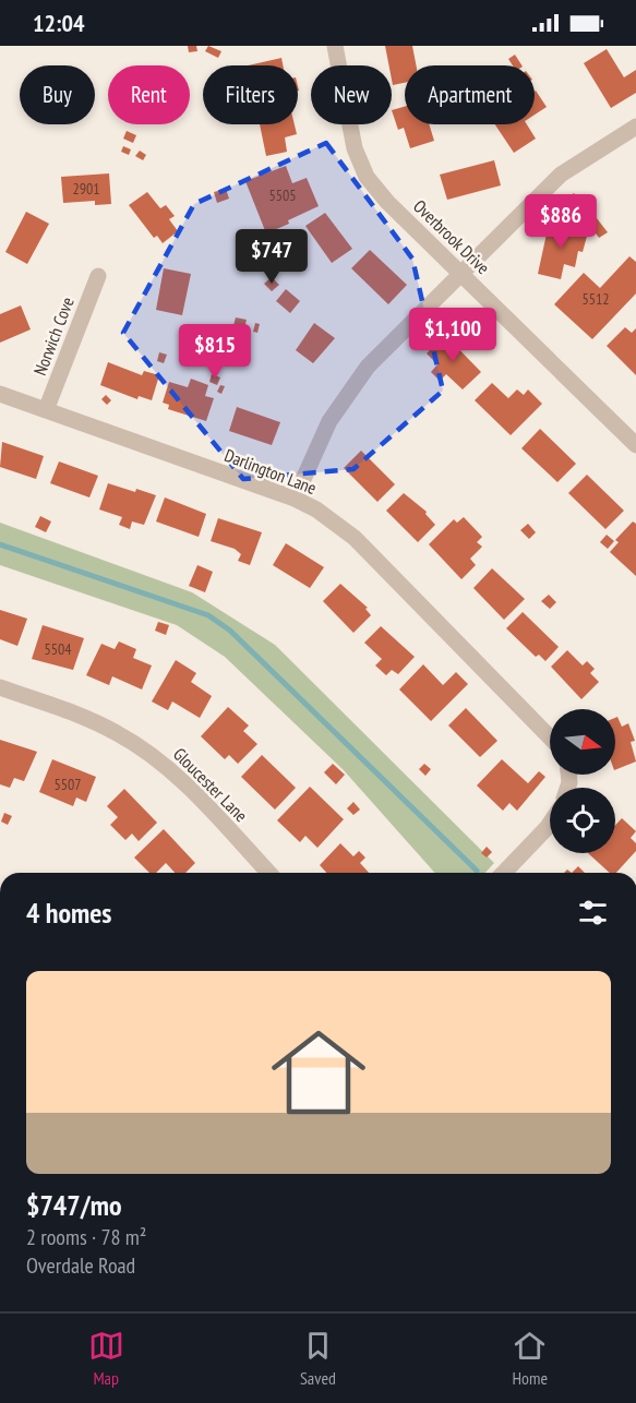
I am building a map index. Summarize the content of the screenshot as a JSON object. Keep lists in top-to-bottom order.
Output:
{
  "streets": {
    "street": [
      "Overbrook Drive",
      "Norwich Cove",
      "Darlington Lane",
      "Gloucester Lane"
    ]
  },
  "crossings": [
    ["Norwich Cove", "Darlington Lane"]
  ],
  "house_numbers": [
    "2901",
    "5505",
    "5512",
    "5504",
    "5507"
  ],
  "north": "right",
  "page": {
    "status": "12:04",
    "chip": [
      "Buy",
      "Rent",
      "Filters",
      "New",
      "Apartment"
    ],
    "price": [
      "$886",
      "$747",
      "$1,100",
      "$815"
    ],
    "heading": "4 homes",
    "list": [
      {
        "name": "$747/mo",
        "note": "2 rooms · 78 m² · Overdale Road"
      }
    ],
    "tabs": ["Map", "Saved", "Home"]
  }
}
